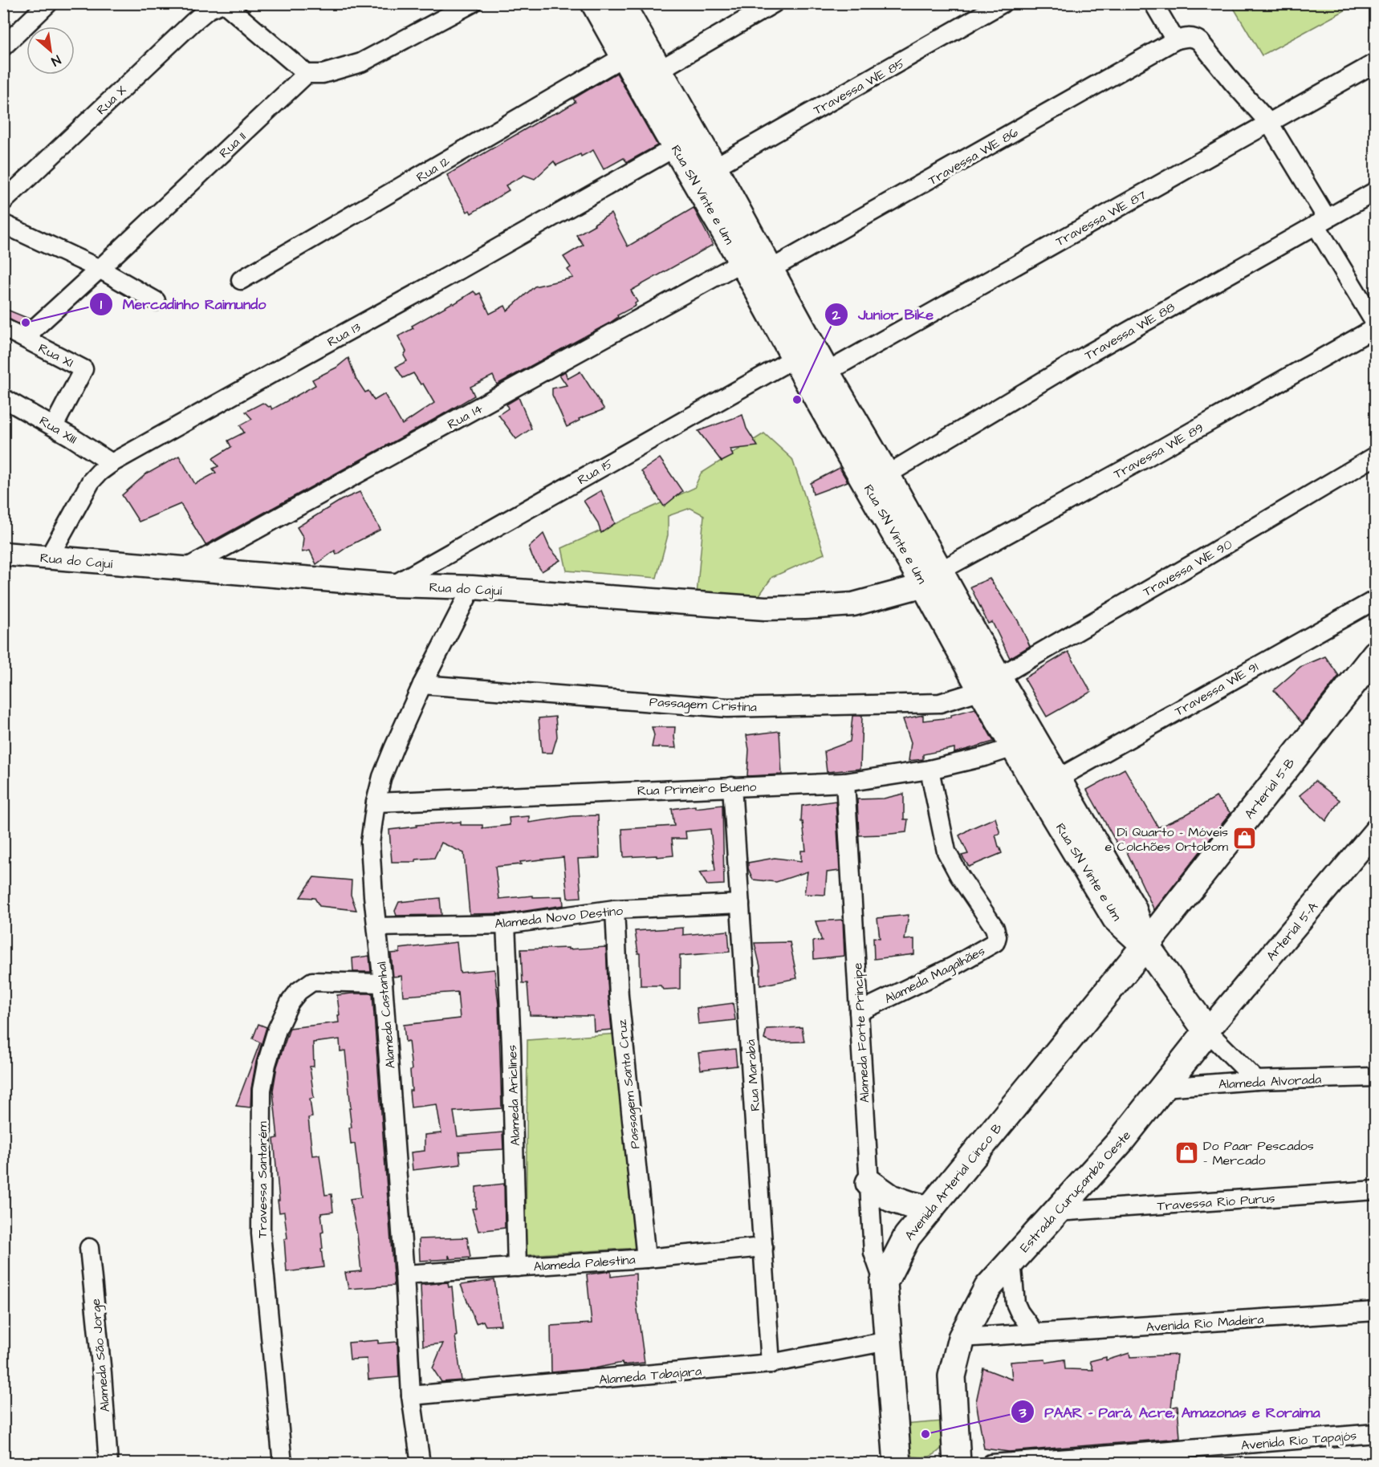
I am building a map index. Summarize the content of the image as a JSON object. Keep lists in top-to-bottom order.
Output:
{
  "streets": {
    "main road": [
      "Rua SN Vinte e Um",
      "Arterial 5-B",
      "Avenida Arterial Cinco B",
      "Estrada Curuçambá Oeste"
    ],
    "street": [
      "Travessa WE 85",
      "Rua X",
      "Rua 11",
      "Travessa WE 86",
      "Rua 12",
      "Travessa WE 87",
      "Travessa WE 88",
      "Rua 13",
      "Rua XI",
      "Rua 14",
      "Rua XIII",
      "Travessa WE 89",
      "Rua 15",
      "Rua do Cajuí",
      "Travessa WE 90",
      "Travessa WE 91",
      "Passagem Cristina",
      "Rua Primeiro Bueno",
      "Alameda Novo Destino",
      "Arterial 5-A",
      "Alameda Magalhães",
      "Alameda Castanhal",
      "Alameda Forte Principe",
      "Rua Marabá",
      "Alameda Alvorada",
      "Passagem Santa Cruz",
      "Alameda Ariclines",
      "Travessa Santarém",
      "Travessa Rio Purus",
      "Alameda Palestina",
      "Avenida Rio Madeira",
      "Alameda São Jorge",
      "Alameda Tabajara",
      "Avenida Rio Tapajós"
    ]
  },
  "crossings": [
    ["Travessa WE 85", "Rua SN Vinte e Um"],
    ["Rua 11", "Rua XI"],
    ["Travessa WE 86", "Rua SN Vinte e Um"],
    ["Rua 12", "Rua SN Vinte e Um"],
    ["Rua SN Vinte e Um", "Travessa WE 87"],
    ["Rua SN Vinte e Um", "Travessa WE 88"],
    ["Rua SN Vinte e Um", "Rua 13"],
    ["Rua SN Vinte e Um", "Rua 14"],
    ["Rua SN Vinte e Um", "Travessa WE 89"],
    ["Rua SN Vinte e Um", "Rua 15"],
    ["Rua SN Vinte e Um", "Rua do Cajuí"],
    ["Rua SN Vinte e Um", "Travessa WE 90"],
    ["Rua SN Vinte e Um", "Travessa WE 91"],
    ["Rua SN Vinte e Um", "Passagem Cristina"],
    ["Rua SN Vinte e Um", "Rua Primeiro Bueno"],
    ["Rua SN Vinte e Um", "Arterial 5-B"],
    ["Rua SN Vinte e Um", "Avenida Arterial Cinco B"],
    ["Rua 13", "Rua XIII"],
    ["Rua 13", "Rua do Cajuí"],
    ["Rua XI", "Rua XIII"],
    ["Rua 14", "Rua do Cajuí"],
    ["Travessa WE 89", "Rua do Cajuí"],
    ["Rua 15", "Rua do Cajuí"],
    ["Rua do Cajuí", "Alameda Castanhal"],
    ["Travessa WE 90", "Passagem Cristina"],
    ["Passagem Cristina", "Alameda Castanhal"],
    ["Rua Primeiro Bueno", "Alameda Magalhães"],
    ["Rua Primeiro Bueno", "Alameda Castanhal"],
    ["Rua Primeiro Bueno", "Alameda Forte Principe"],
    ["Rua Primeiro Bueno", "Rua Marabá"],
    ["Arterial 5-B", "Avenida Arterial Cinco B"],
    ["Alameda Novo Destino", "Alameda Castanhal"],
    ["Alameda Novo Destino", "Rua Marabá"],
    ["Alameda Novo Destino", "Passagem Santa Cruz"],
    ["Alameda Novo Destino", "Alameda Ariclines"],
    ["Arterial 5-A", "Estrada Curuçambá Oeste"],
    ["Alameda Magalhães", "Alameda Forte Principe"],
    ["Alameda Castanhal", "Travessa Santarém"],
    ["Alameda Castanhal", "Alameda Palestina"],
    ["Alameda Castanhal", "Alameda Tabajara"],
    ["Alameda Forte Principe", "Avenida Arterial Cinco B"],
    ["Rua Marabá", "Alameda Palestina"],
    ["Rua Marabá", "Alameda Tabajara"],
    ["Alameda Alvorada", "Estrada Curuçambá Oeste"],
    ["Passagem Santa Cruz", "Alameda Palestina"],
    ["Alameda Ariclines", "Alameda Palestina"],
    ["Estrada Curuçambá Oeste", "Travessa Rio Purus"],
    ["Estrada Curuçambá Oeste", "Avenida Rio Madeira"]
  ],
  "places": {
    "other": ["Mercadinho Raimundo", "Junior Bike", "PAAR - Pará, Acre, Amazonas e Roraima"],
    "shop": ["Di Quarto - Móveis e Colchões Ortobom", "Do Paar Pescados - Mercado"]
  },
  "north": "bottom right"
}
